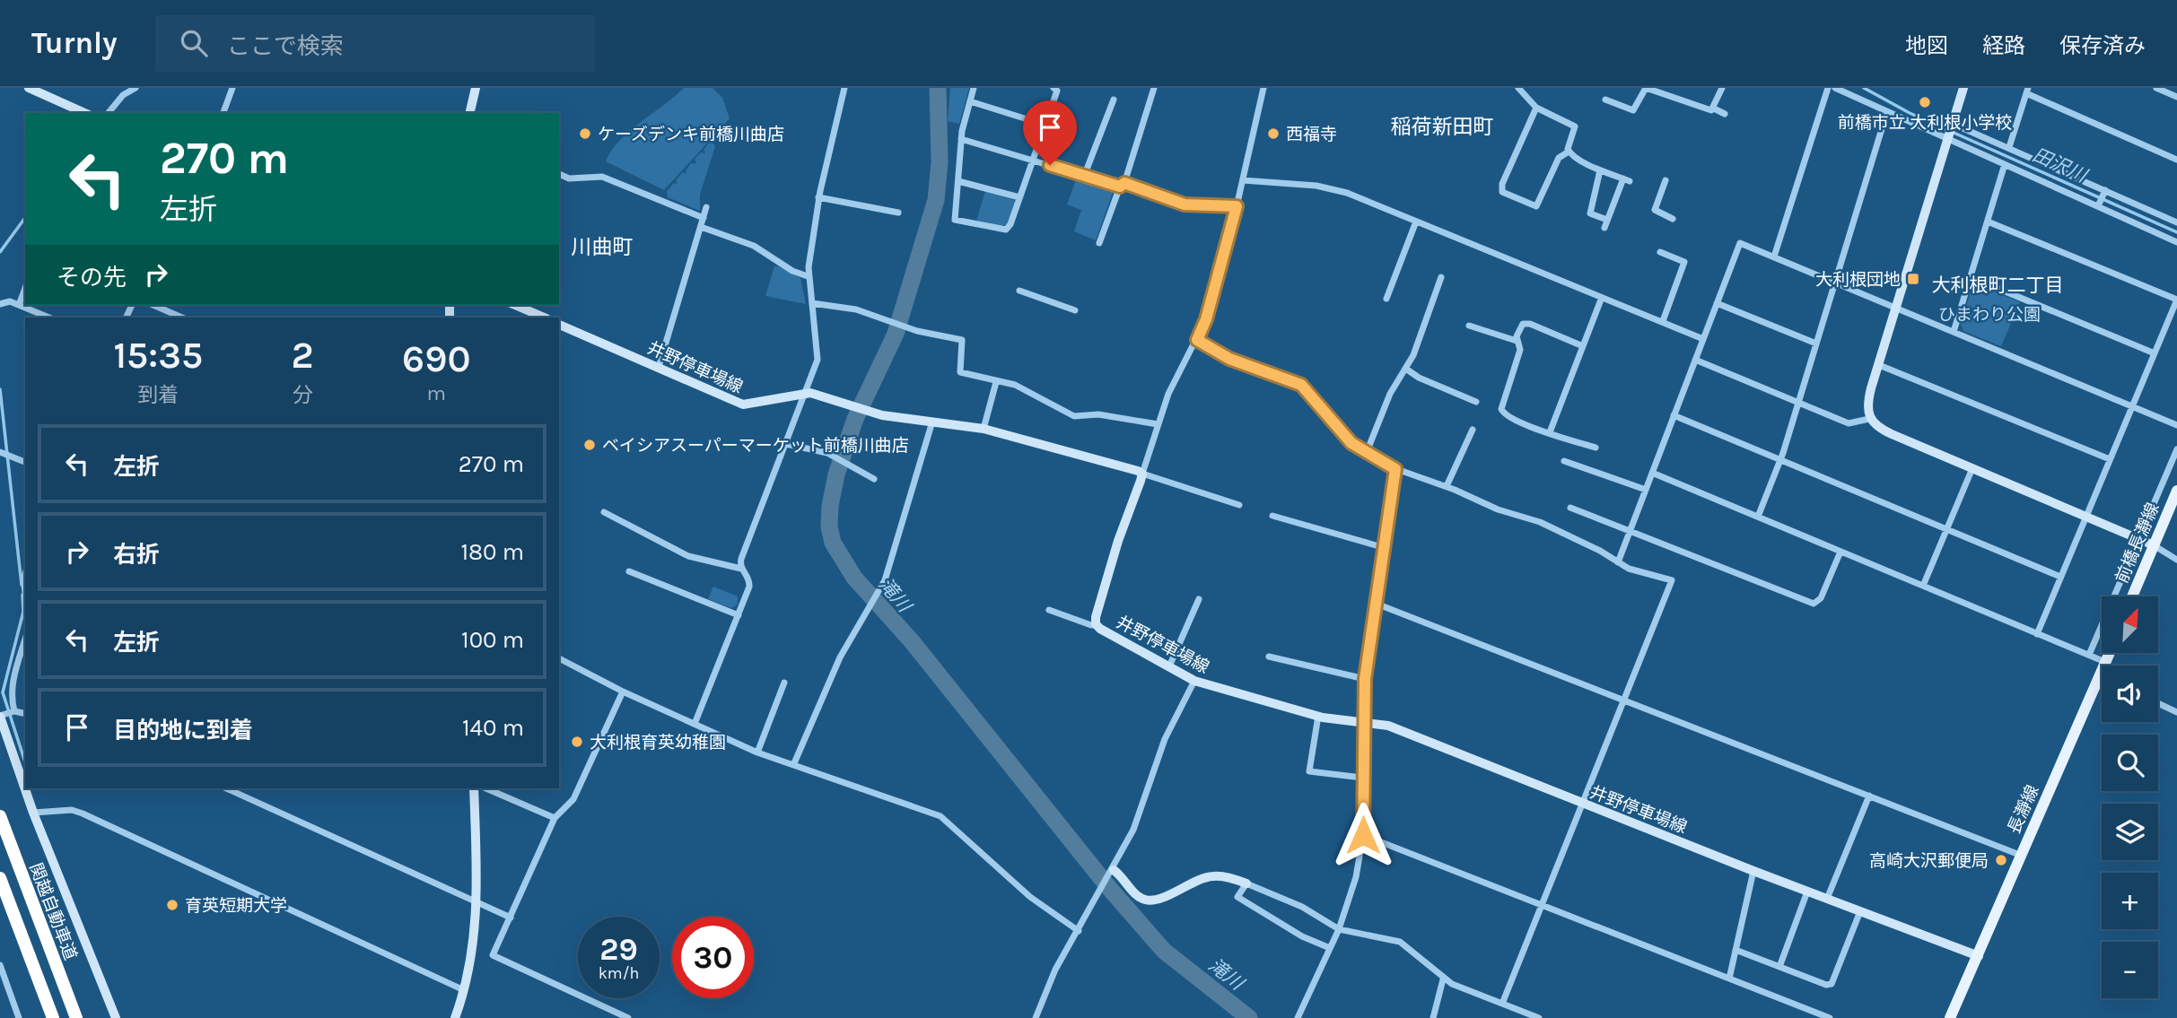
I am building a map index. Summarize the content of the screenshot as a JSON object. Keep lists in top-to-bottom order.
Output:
{
  "streets": {
    "highway": ["関越自動車道"],
    "main road": ["井野停車場線", "前橋長瀞線", "長瀞線"]
  },
  "crossings": [
    ["井野停車場線", "長瀞線"]
  ],
  "districts": ["稲荷新田町", "川曲町", "大利根町二丁目"],
  "water": ["田沢川", "滝川"],
  "parks": ["ひまわり公園"],
  "places": {
    "other": [
      "前橋市立 大利根小学校",
      "ケーズデンキ前橋川曲店",
      "西福寺",
      "ベイシアスーパーマーケット前橋川曲店",
      "大利根育英幼稚園",
      "高崎大沢郵便局",
      "育英短期大学"
    ],
    "transit": ["大利根団地"]
  },
  "north": "top right",
  "page": {
    "header": "Turnly",
    "search": "ここで検索",
    "nav": ["地図", "経路", "保存済み"],
    "turn": ["270 m", "左折"],
    "then": "その先",
    "eta": [
      "15:35",
      "到着",
      "2",
      "分",
      "690",
      "m"
    ],
    "list": [
      {
        "name": "左折",
        "value": "270 m"
      },
      {
        "name": "右折",
        "value": "180 m"
      },
      {
        "name": "左折",
        "value": "100 m"
      },
      {
        "name": "目的地に到着",
        "value": "140 m"
      }
    ],
    "map_buttons": ["+", "−"],
    "speed": "29 km/h",
    "limit": "30"
  }
}
